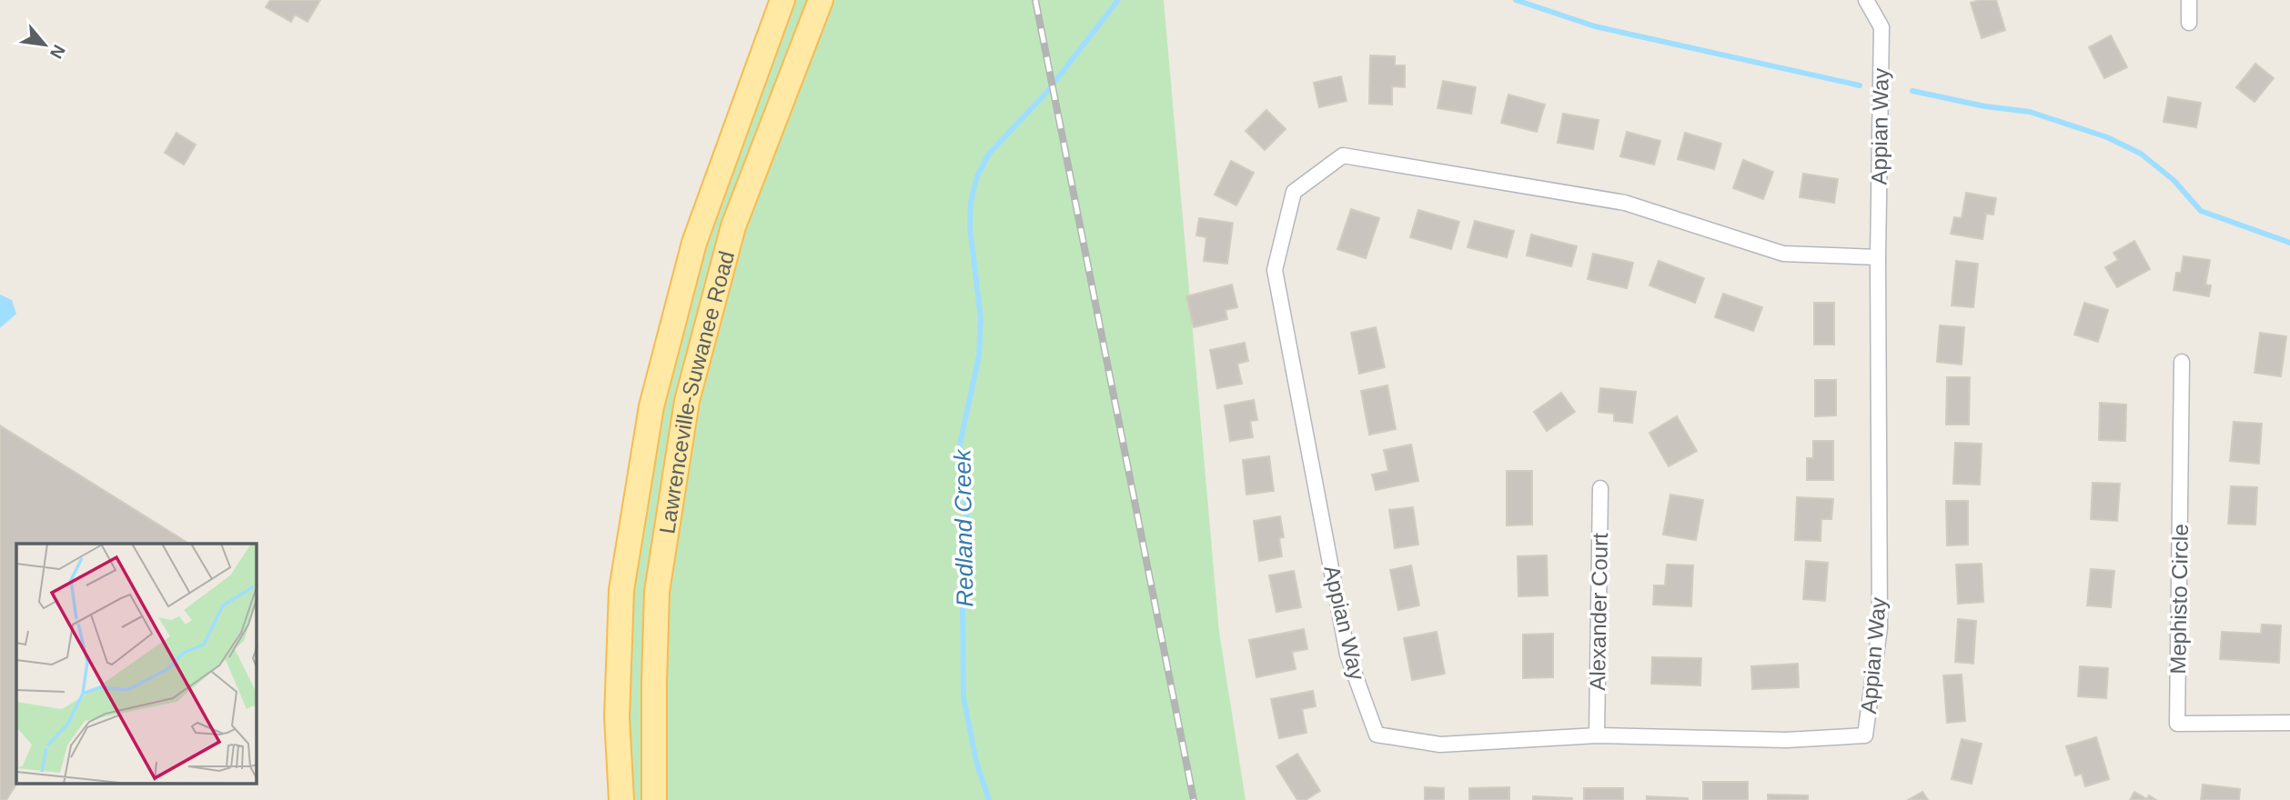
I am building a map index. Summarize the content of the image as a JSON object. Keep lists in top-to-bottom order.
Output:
{
  "streets": {
    "main road": ["Lawrenceville-Suwanee Road"],
    "street": ["Appian Way", "Mephisto Circle", "Alexander Court"]
  },
  "crossings": [
    ["Appian Way", "Alexander Court"]
  ],
  "water": ["Redland Creek"],
  "north": "bottom right"
}
